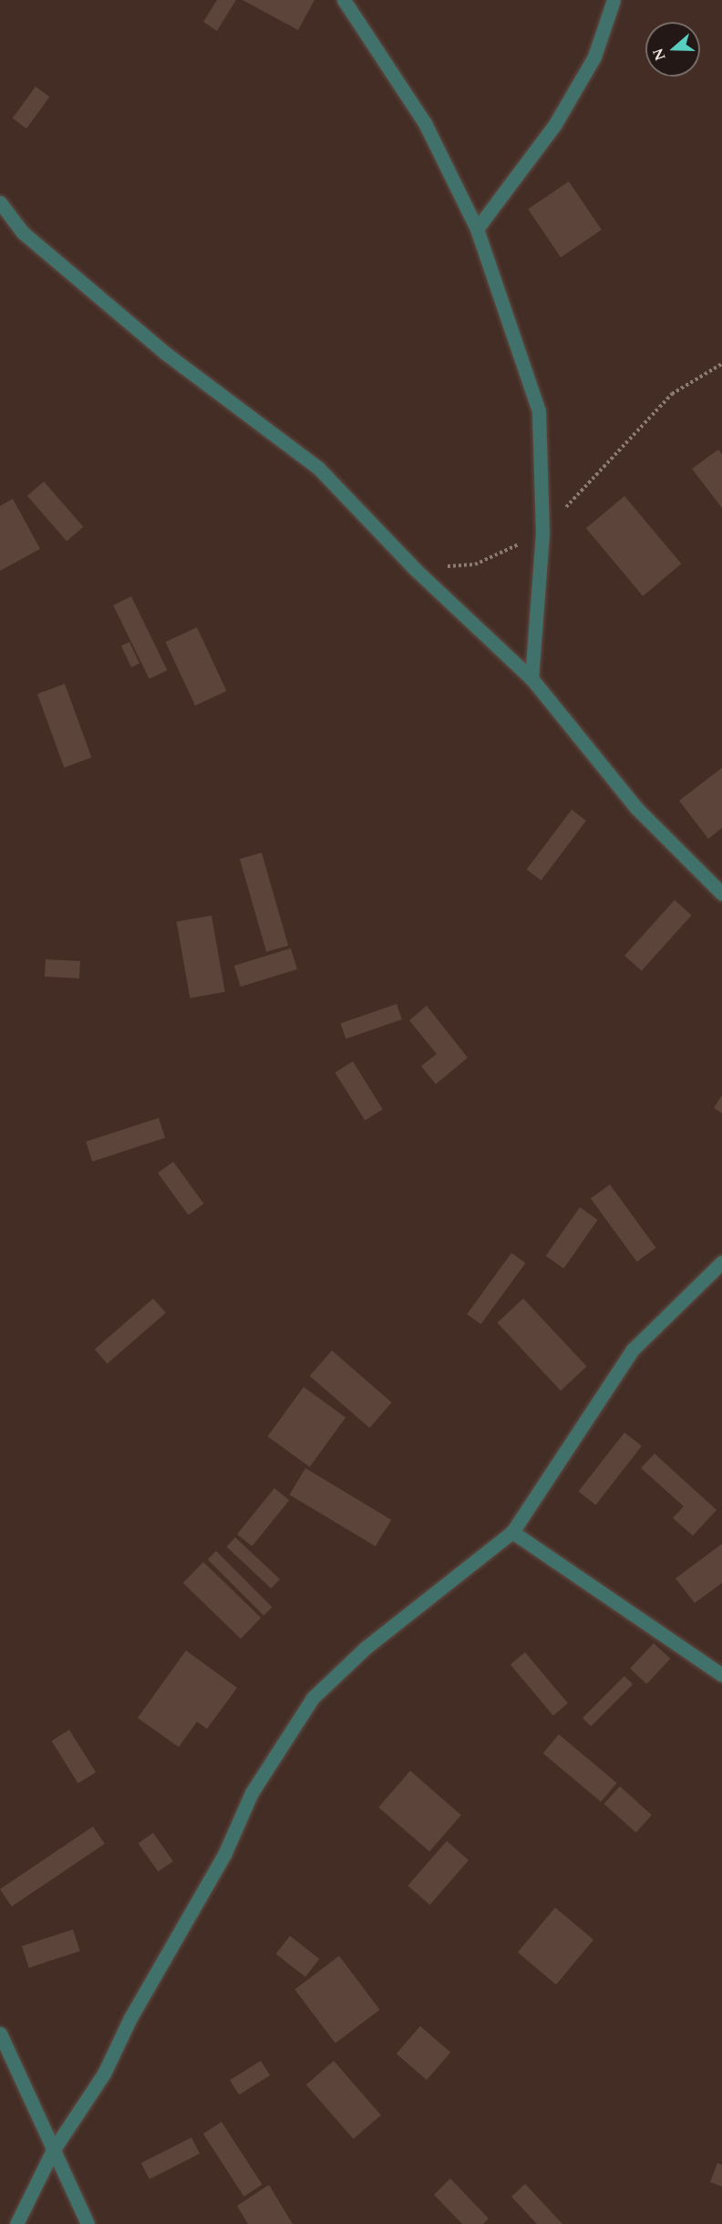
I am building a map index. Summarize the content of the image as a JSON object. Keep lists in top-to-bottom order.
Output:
{
  "north": "left"
}
